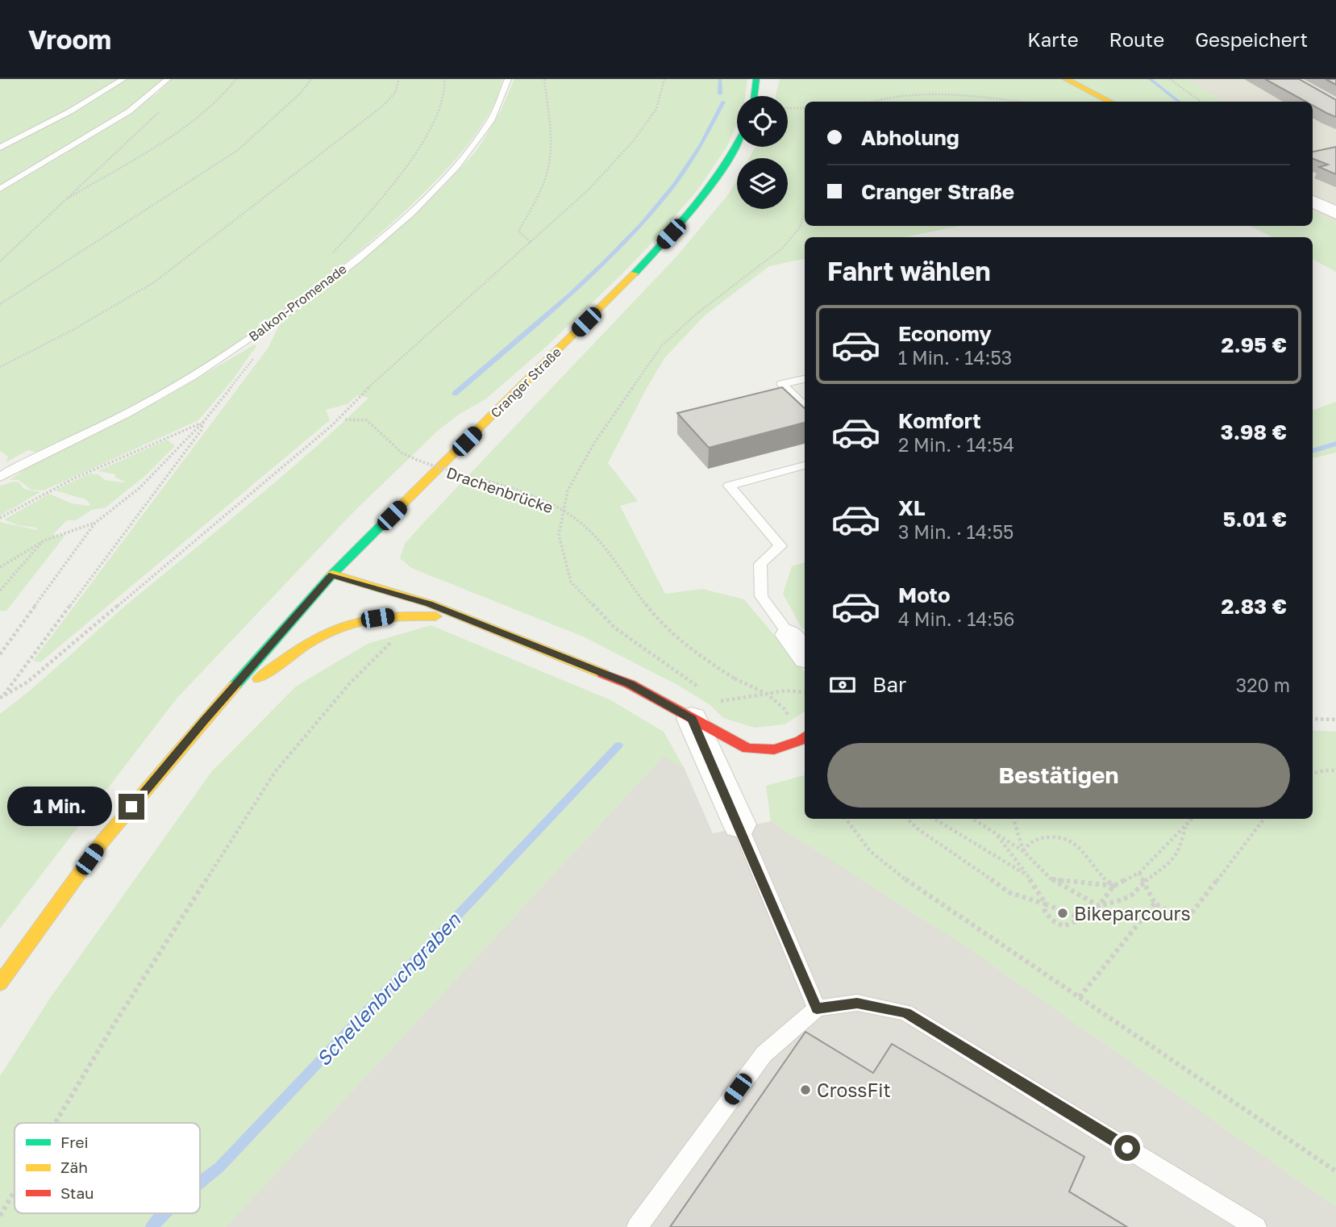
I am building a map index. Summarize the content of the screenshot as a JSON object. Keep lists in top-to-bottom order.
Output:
{
  "streets": {
    "main road": ["Cranger Straße"],
    "lane": ["Balkon-Promenade"],
    "path": ["Drachenbrücke"]
  },
  "water": ["Schellenbruchgraben"],
  "places": ["Bikeparcours", "CrossFit"],
  "legend": ["Frei", "Zäh", "Stau"],
  "page": {
    "header": "Vroom",
    "nav": ["Karte", "Route", "Gespeichert"],
    "banner": ["Abholung", "Cranger Straße"],
    "heading": "Fahrt wählen",
    "list": [
      {
        "name": "Economy",
        "note": "1 Min. · 14:53",
        "value": "2.95 €"
      },
      {
        "name": "Komfort",
        "note": "2 Min. · 14:54",
        "value": "3.98 €"
      },
      {
        "name": "XL",
        "note": "3 Min. · 14:55",
        "value": "5.01 €"
      },
      {
        "name": "Moto",
        "note": "4 Min. · 14:56",
        "value": "2.83 €"
      }
    ],
    "pay": ["Bar", "320 m"],
    "buttons": "Bestätigen",
    "bubble": "1 Min."
  }
}
